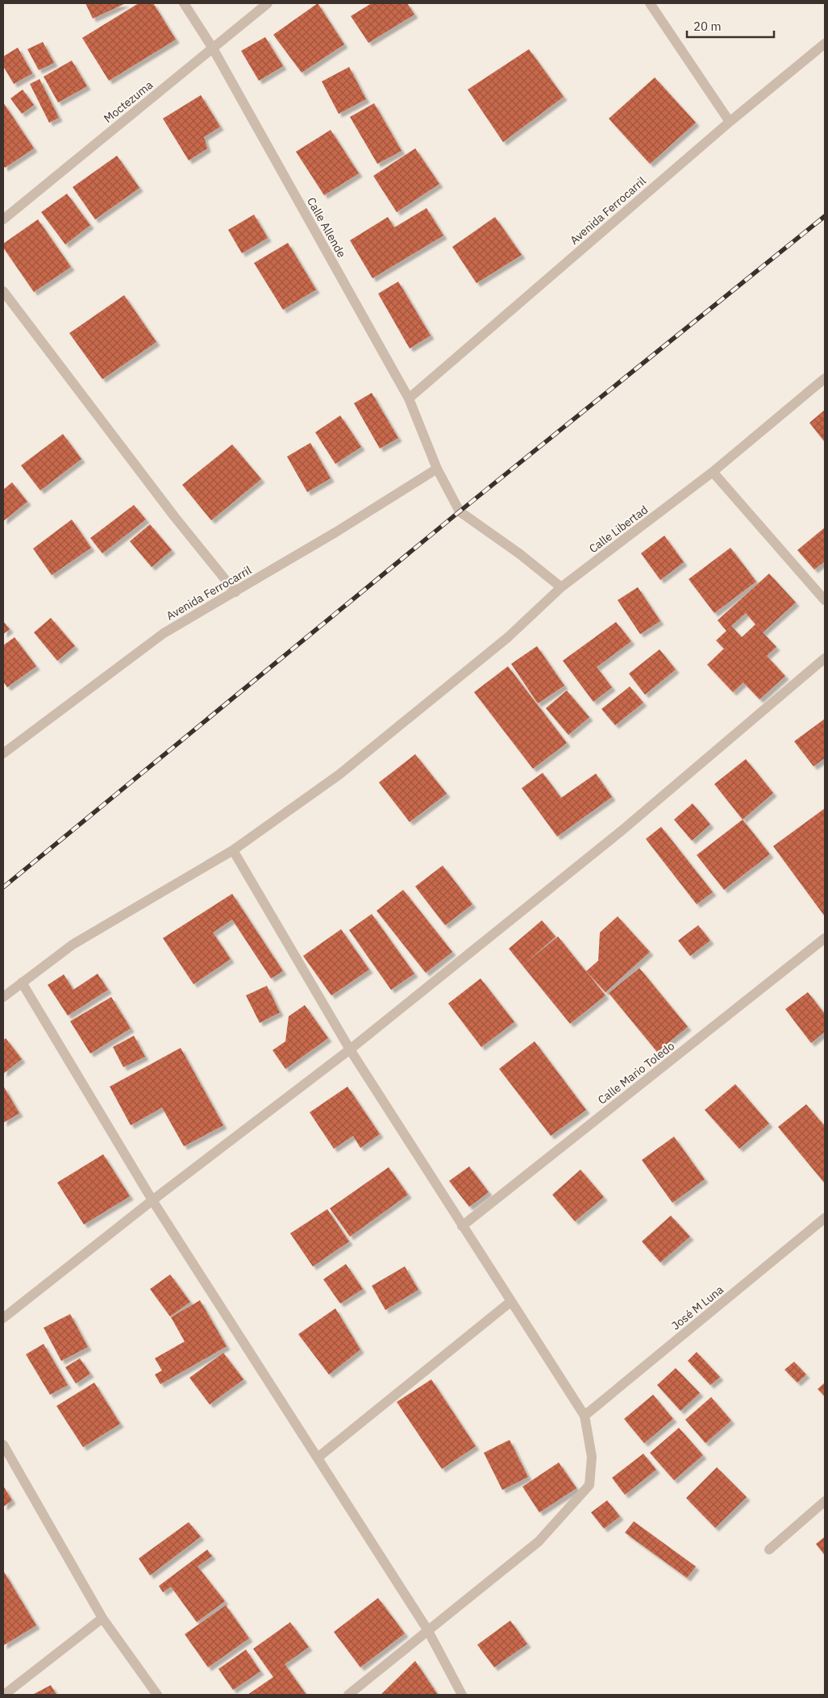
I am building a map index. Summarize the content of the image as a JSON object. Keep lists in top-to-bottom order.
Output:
{
  "streets": {
    "street": [
      "Moctezuma",
      "Avenida Ferrocarril",
      "Calle Allende",
      "Calle Libertad",
      "Calle Mario Toledo",
      "José M Luna"
    ]
  },
  "crossings": [
    ["Moctezuma", "Calle Allende"],
    ["Avenida Ferrocarril", "Calle Allende"]
  ],
  "scale_bar": "20 m"
}
